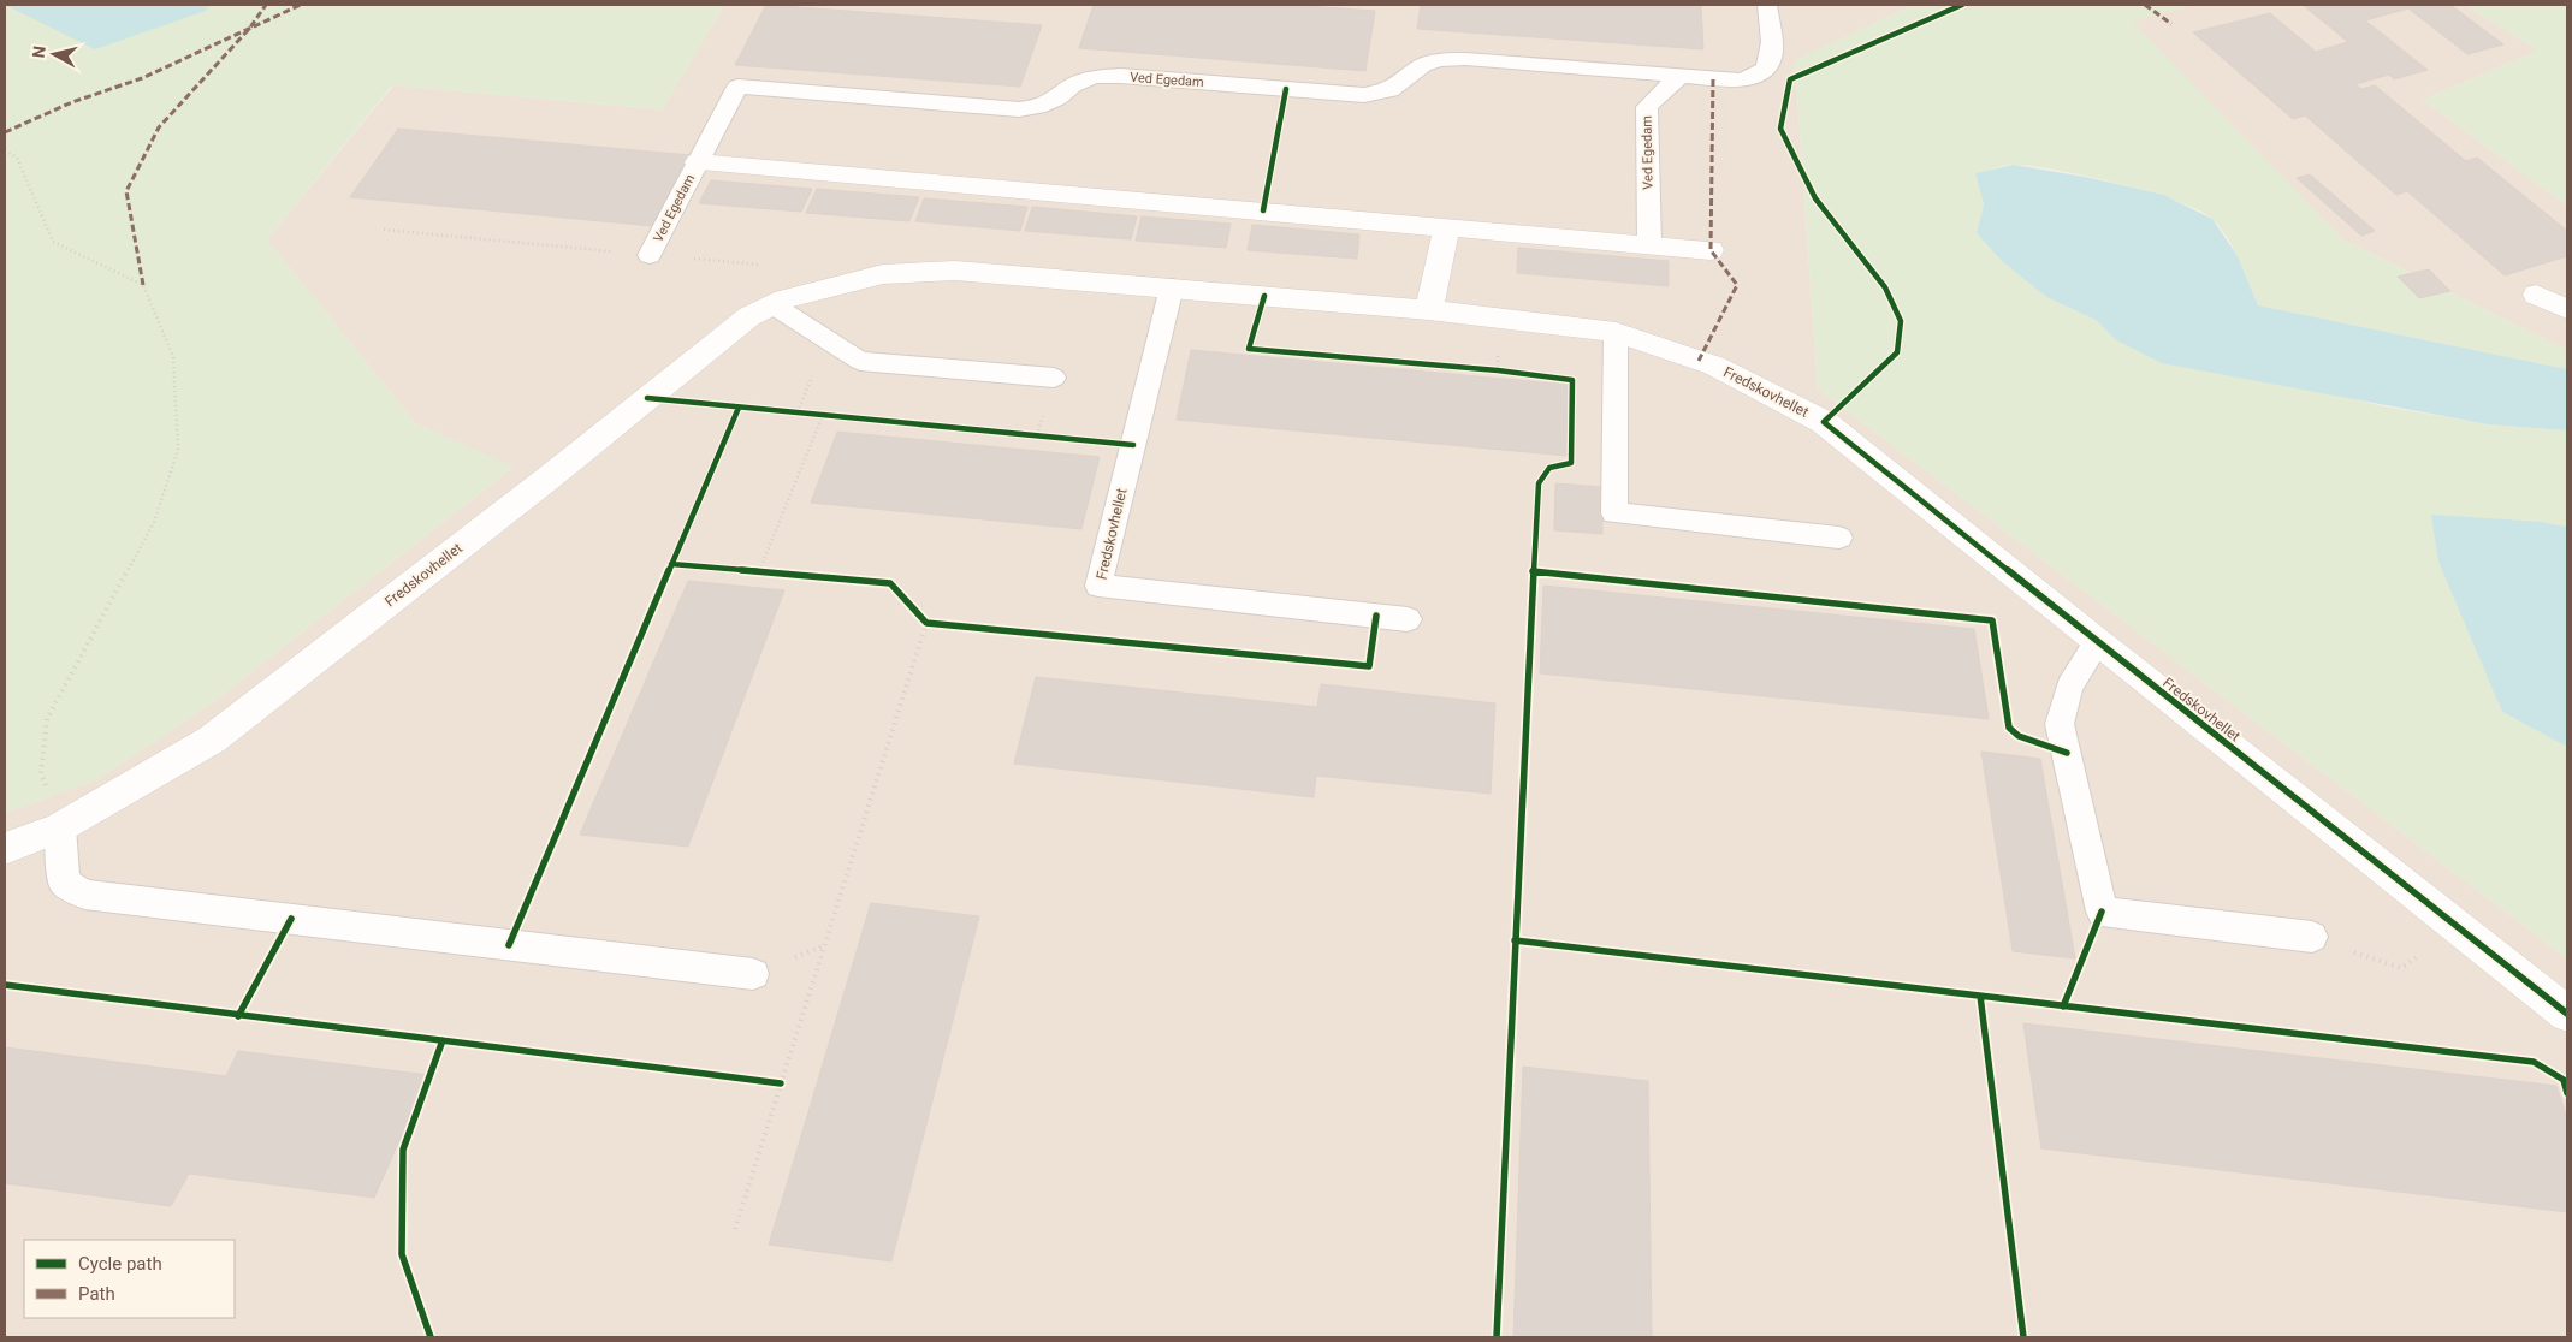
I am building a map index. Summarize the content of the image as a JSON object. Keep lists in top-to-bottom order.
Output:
{
  "streets": {
    "street": ["Ved Egedam", "Fredskovhellet"]
  },
  "legend": ["Cycle path", "Path"],
  "north": "left"
}
